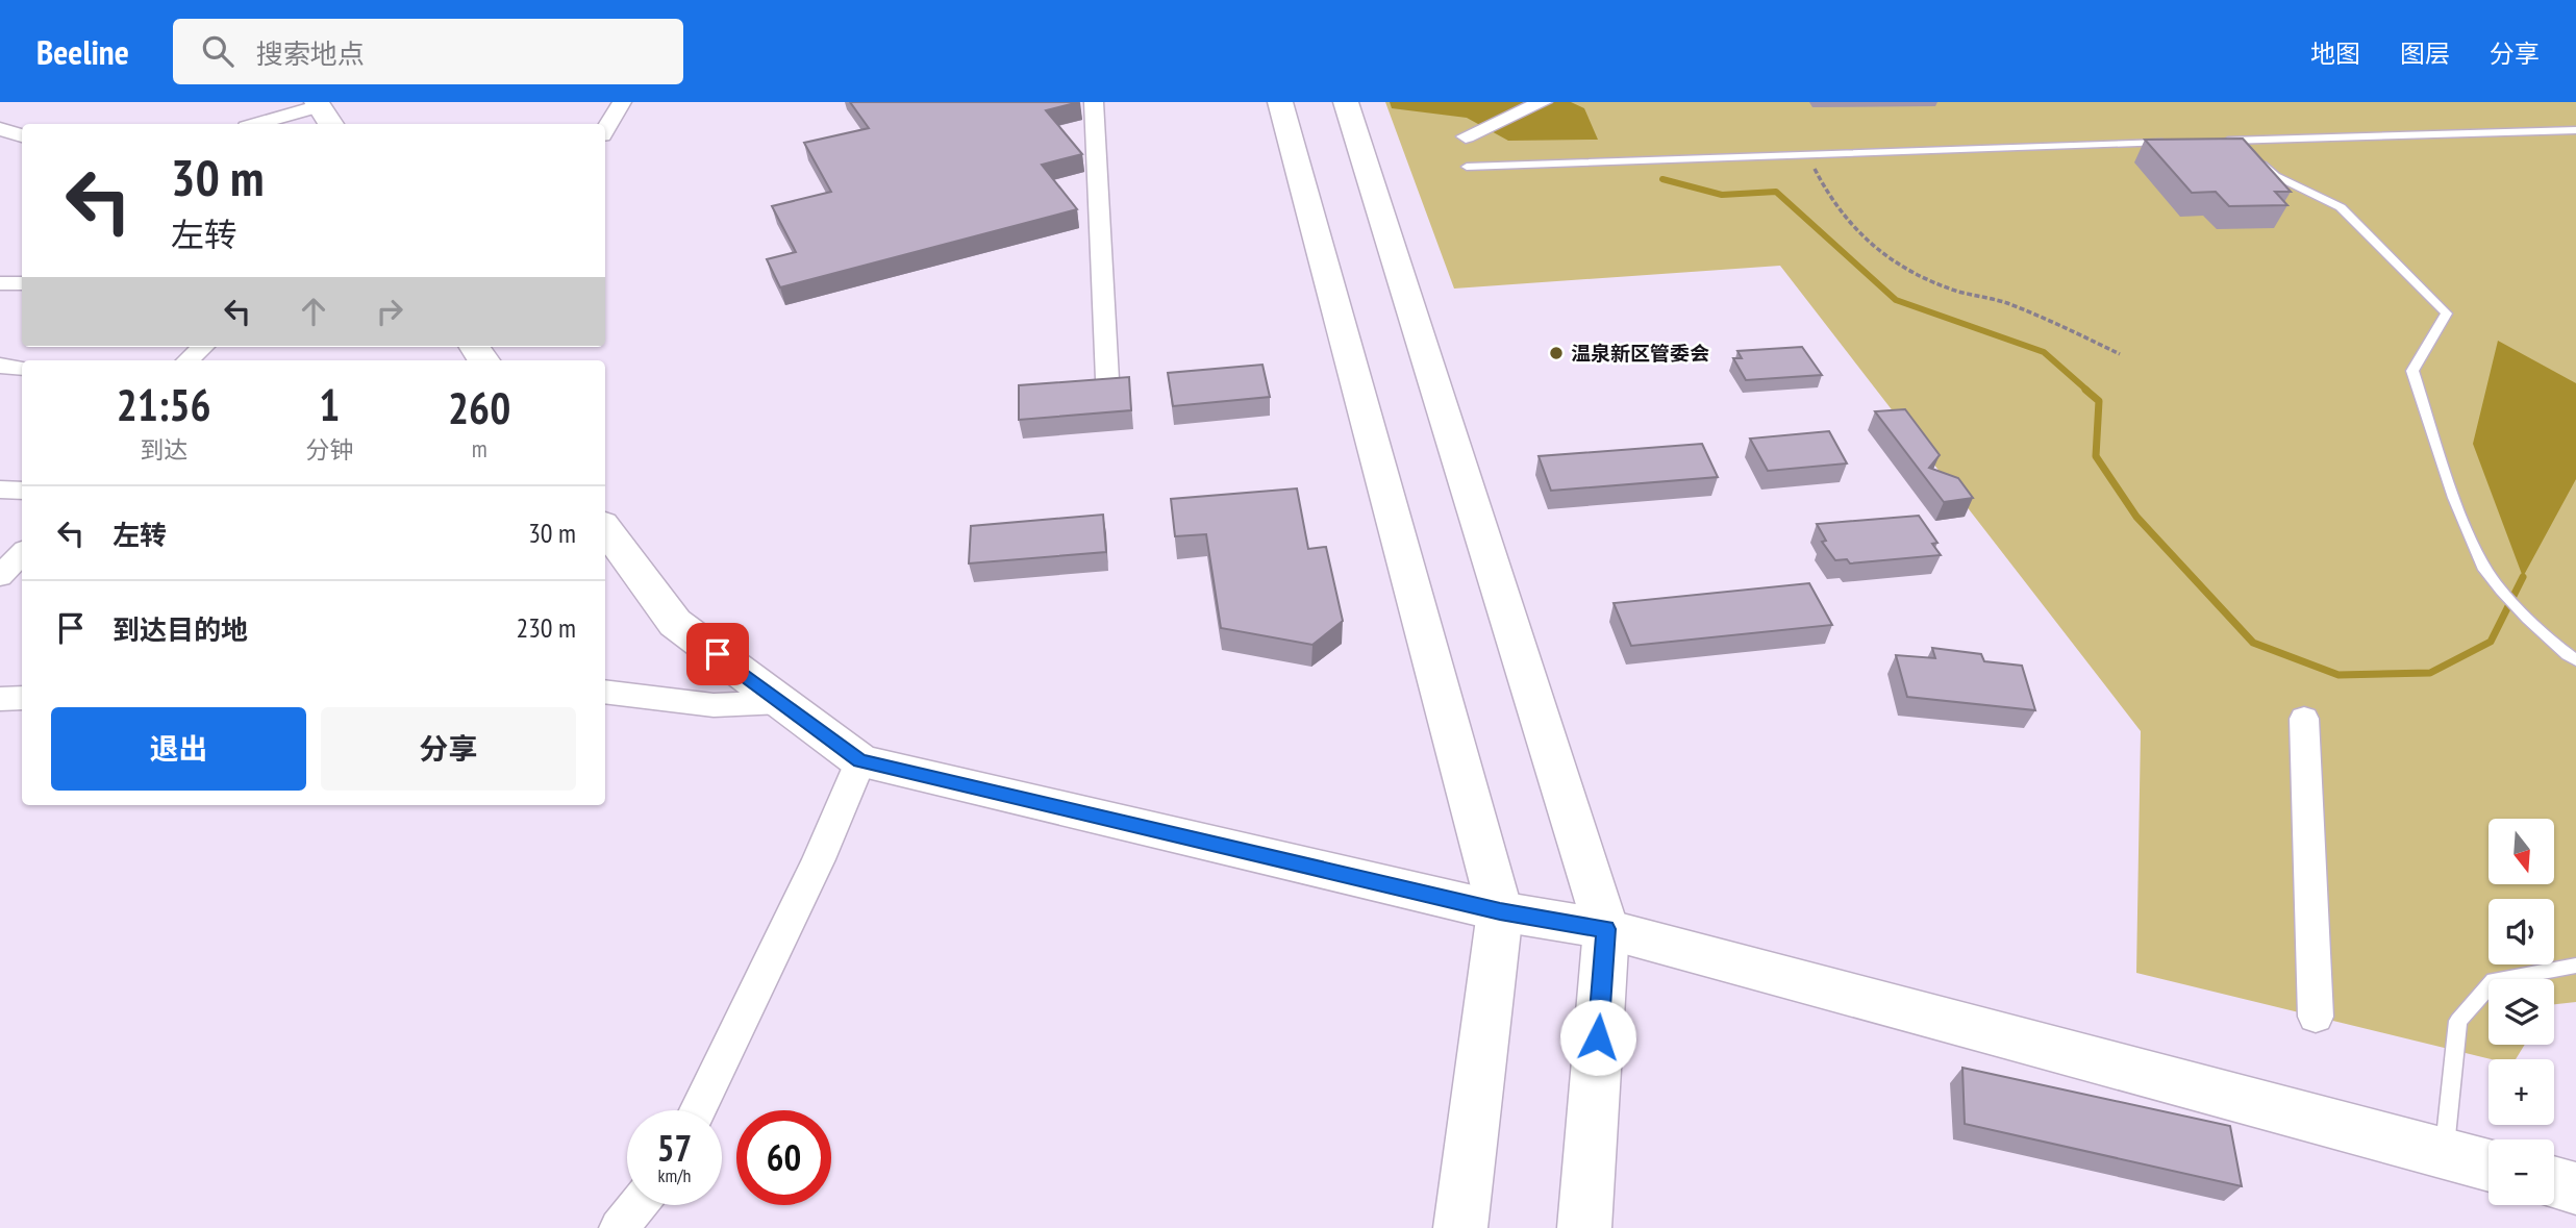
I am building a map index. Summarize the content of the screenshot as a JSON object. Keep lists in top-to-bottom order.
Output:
{
  "places": ["温泉新区管委会"],
  "north": "bottom",
  "page": {
    "header": "Beeline",
    "search": "搜索地点",
    "nav": ["地图", "图层", "分享"],
    "turn": ["30 m", "左转"],
    "eta": [
      "21:56",
      "到达",
      "1",
      "分钟",
      "260",
      "m"
    ],
    "list": [
      {
        "name": "左转",
        "value": "30 m"
      },
      {
        "name": "到达目的地",
        "value": "230 m"
      }
    ],
    "buttons": ["退出", "分享"],
    "map_buttons": ["+", "−"],
    "speed": "57 km/h",
    "limit": "60"
  }
}
